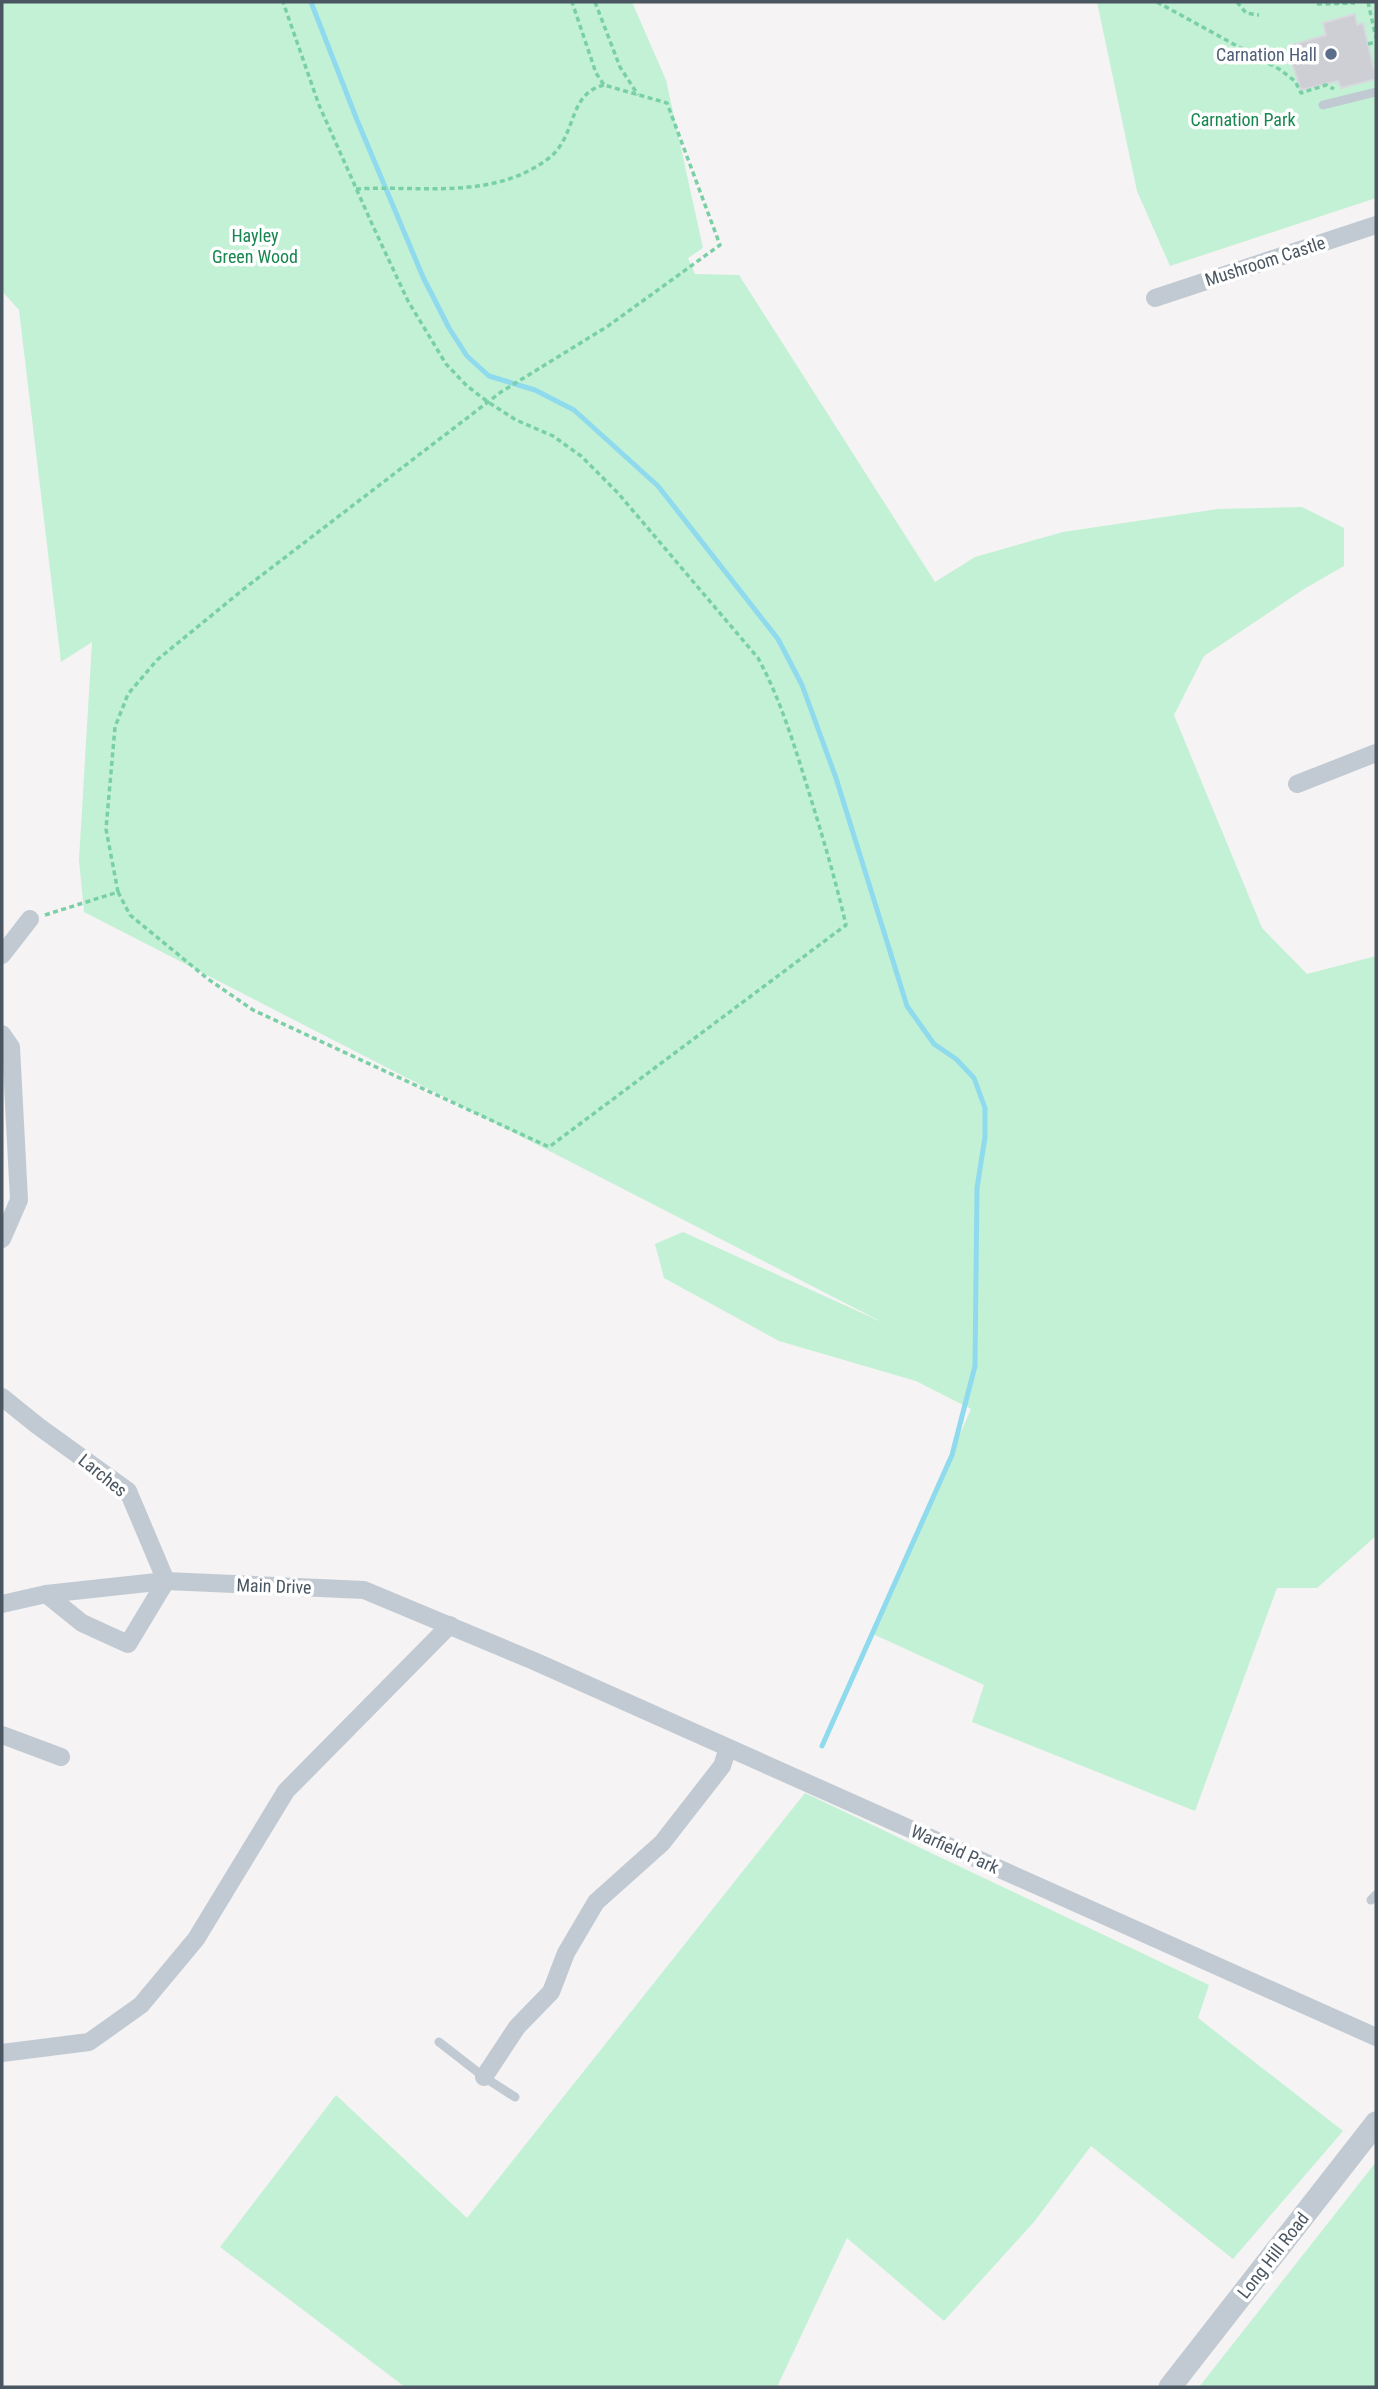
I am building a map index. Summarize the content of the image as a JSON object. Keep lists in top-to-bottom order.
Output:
{
  "streets": {
    "street": [
      "Mushroom Castle",
      "Larches",
      "Main Drive",
      "Warfield Park",
      "Long Hill Road"
    ]
  },
  "crossings": [
    ["Larches", "Main Drive"],
    ["Main Drive", "Warfield Park"]
  ],
  "parks": ["Carnation Park", "Hayley Green Wood"],
  "places": ["Carnation Hall"]
}
